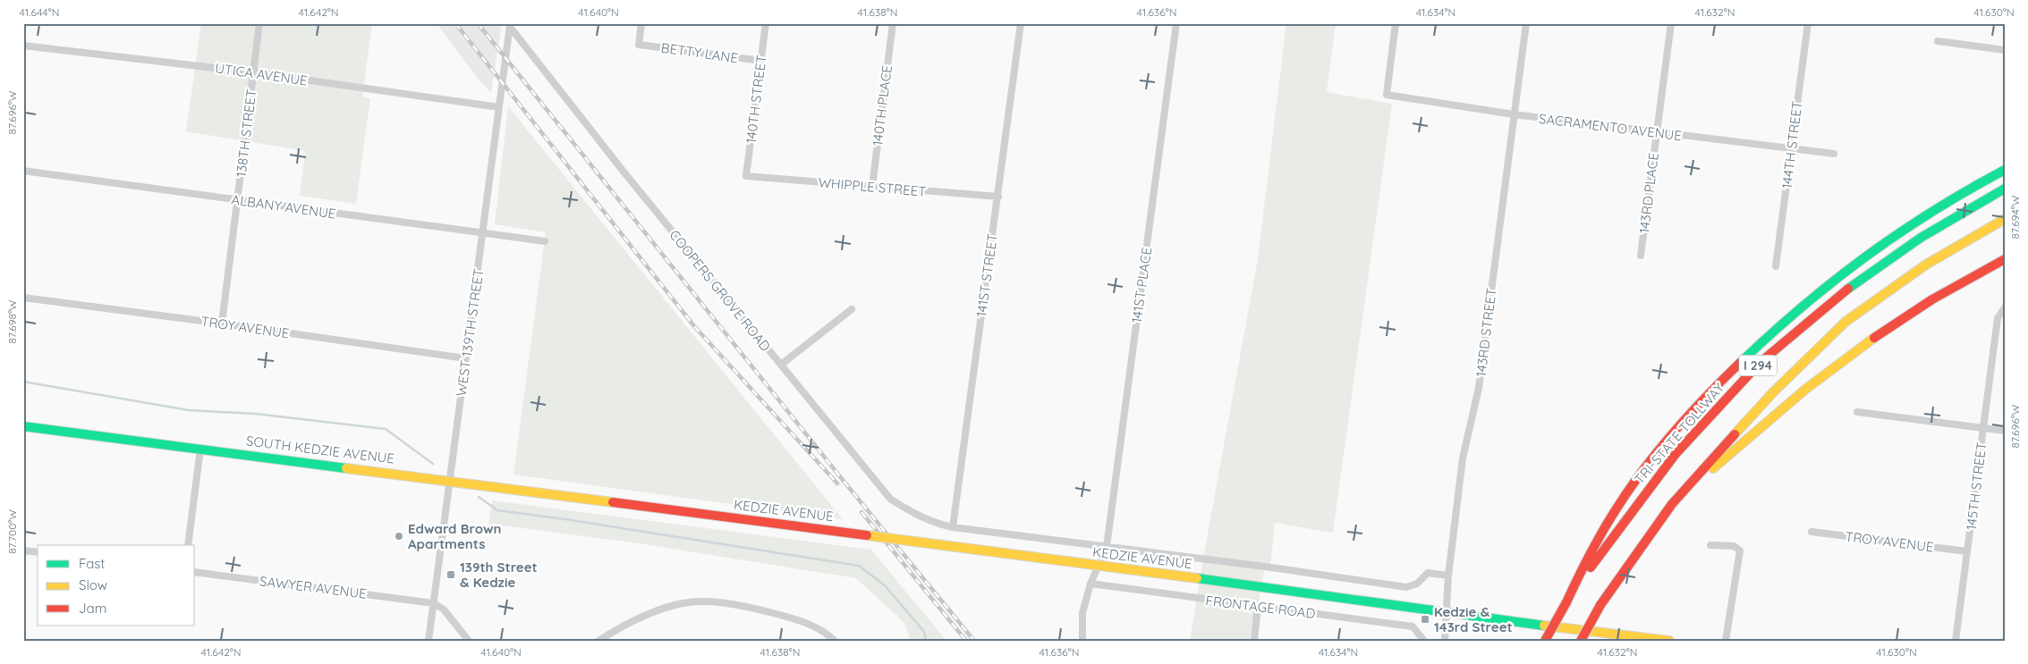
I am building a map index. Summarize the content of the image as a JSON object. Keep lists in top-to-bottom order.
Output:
{
  "streets": {
    "main road": [
      "I 294",
      "TRI-STATE TOLLWAY",
      "SOUTH KEDZIE AVENUE",
      "KEDZIE AVENUE"
    ],
    "street": [
      "BETTY LANE",
      "UTICA AVENUE",
      "140TH STREET",
      "140TH PLACE",
      "SACRAMENTO AVENUE",
      "138TH STREET",
      "144TH STREET",
      "WHIPPLE STREET",
      "143RD PLACE",
      "ALBANY AVENUE",
      "141ST STREET",
      "141ST PLACE",
      "COOPERS GROVE ROAD",
      "TROY AVENUE",
      "WEST 139TH STREET",
      "143RD STREET",
      "145TH STREET",
      "SAWYER AVENUE",
      "FRONTAGE ROAD"
    ]
  },
  "crossings": [
    ["BETTY LANE", "140TH STREET"],
    ["UTICA AVENUE", "138TH STREET"],
    ["UTICA AVENUE", "WEST 139TH STREET"],
    ["140TH STREET", "WHIPPLE STREET"],
    ["140TH PLACE", "WHIPPLE STREET"],
    ["SACRAMENTO AVENUE", "144TH STREET"],
    ["SACRAMENTO AVENUE", "143RD PLACE"],
    ["SACRAMENTO AVENUE", "143RD STREET"],
    ["138TH STREET", "ALBANY AVENUE"],
    ["138TH STREET", "TROY AVENUE"],
    ["WHIPPLE STREET", "141ST STREET"],
    ["ALBANY AVENUE", "WEST 139TH STREET"],
    ["141ST STREET", "COOPERS GROVE ROAD"],
    ["141ST PLACE", "COOPERS GROVE ROAD"],
    ["141ST PLACE", "FRONTAGE ROAD"],
    ["COOPERS GROVE ROAD", "WEST 139TH STREET"],
    ["COOPERS GROVE ROAD", "143RD STREET"],
    ["TROY AVENUE", "WEST 139TH STREET"],
    ["TROY AVENUE", "145TH STREET"],
    ["WEST 139TH STREET", "SOUTH KEDZIE AVENUE"],
    ["WEST 139TH STREET", "SAWYER AVENUE"],
    ["143RD STREET", "KEDZIE AVENUE"],
    ["SOUTH KEDZIE AVENUE", "KEDZIE AVENUE"]
  ],
  "places": {
    "other": ["Edward Brown Apartments"],
    "transit": ["139th Street & Kedzie", "Kedzie & 143rd Street"]
  },
  "legend": ["Fast", "Slow", "Jam"],
  "coordinates": [
    "41.644°N",
    "41.642°N",
    "41.640°N",
    "41.638°N",
    "41.636°N",
    "41.634°N",
    "41.632°N",
    "41.630°N",
    "87.696°W",
    "87.694°W",
    "87.698°W",
    "87.700°W"
  ]
}
